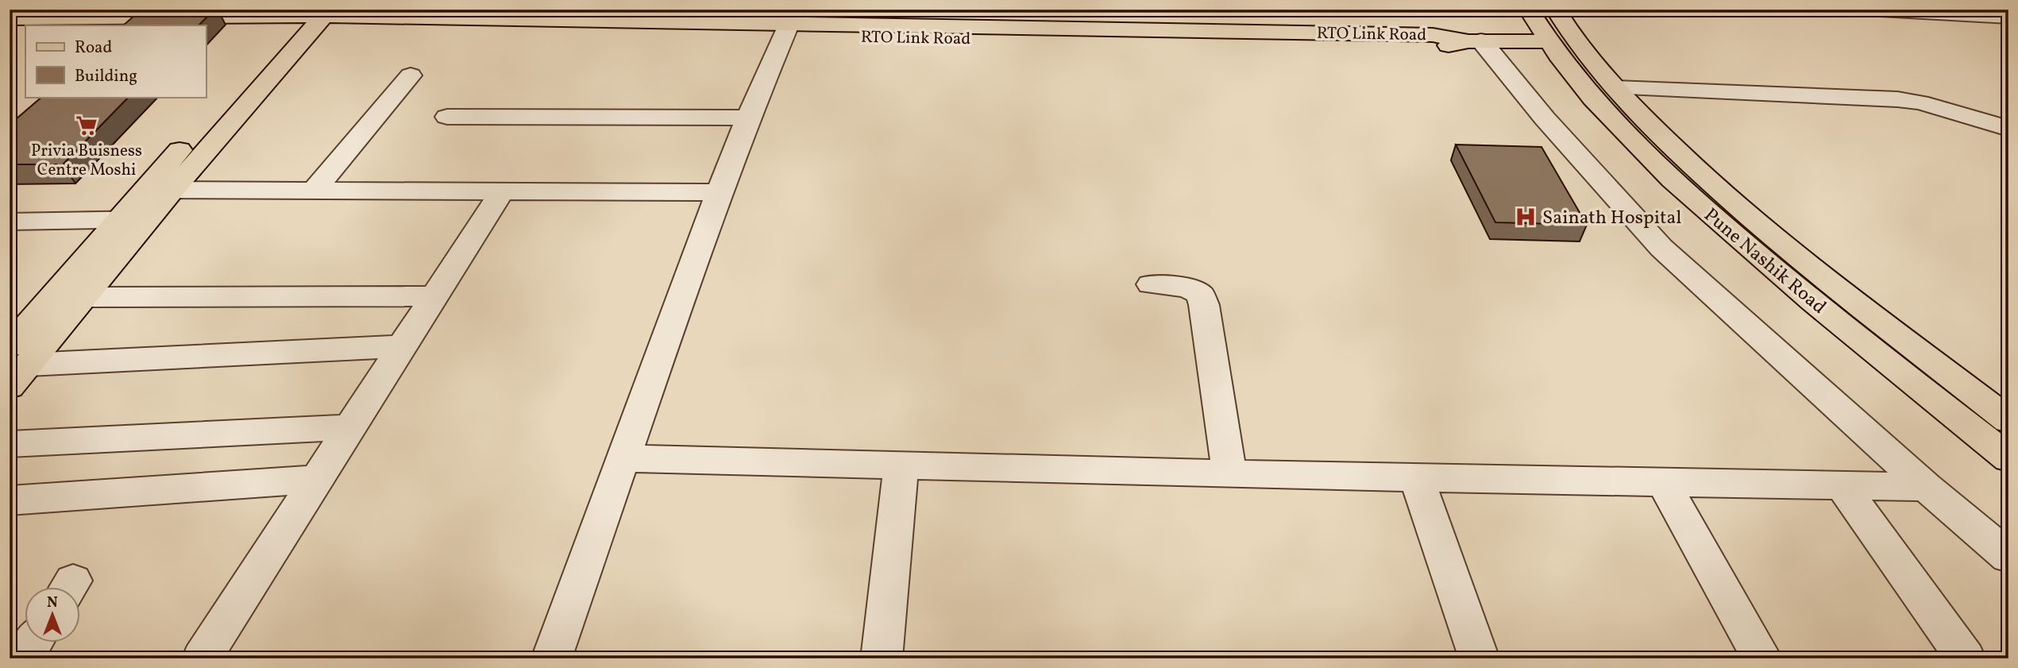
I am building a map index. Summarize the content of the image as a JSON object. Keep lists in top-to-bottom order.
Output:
{
  "streets": {
    "main road": ["RTO Link Road", "Pune Nashik Road"]
  },
  "crossings": [
    ["RTO Link Road", "Pune Nashik Road"]
  ],
  "places": {
    "supermarket": ["Privia Buisness Centre Moshi"],
    "hospital": ["Sainath Hospital"]
  },
  "legend": ["Road", "Building"],
  "north": "top"
}
